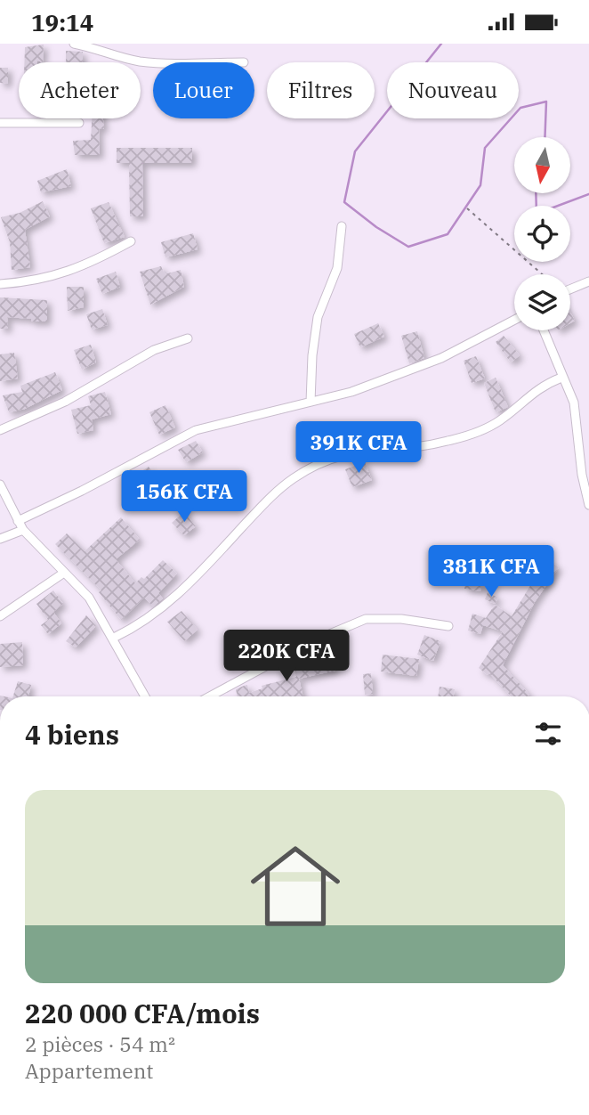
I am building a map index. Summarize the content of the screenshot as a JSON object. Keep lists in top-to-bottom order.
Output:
{
  "north": "bottom",
  "page": {
    "status": "19:14",
    "chip": [
      "Acheter",
      "Louer",
      "Filtres",
      "Nouveau"
    ],
    "price": [
      "391K CFA",
      "156K CFA",
      "381K CFA",
      "220K CFA"
    ],
    "heading": "4 biens",
    "list": [
      {
        "name": "220 000 CFA/mois",
        "note": "2 pièces · 54 m² · Appartement"
      }
    ]
  }
}
